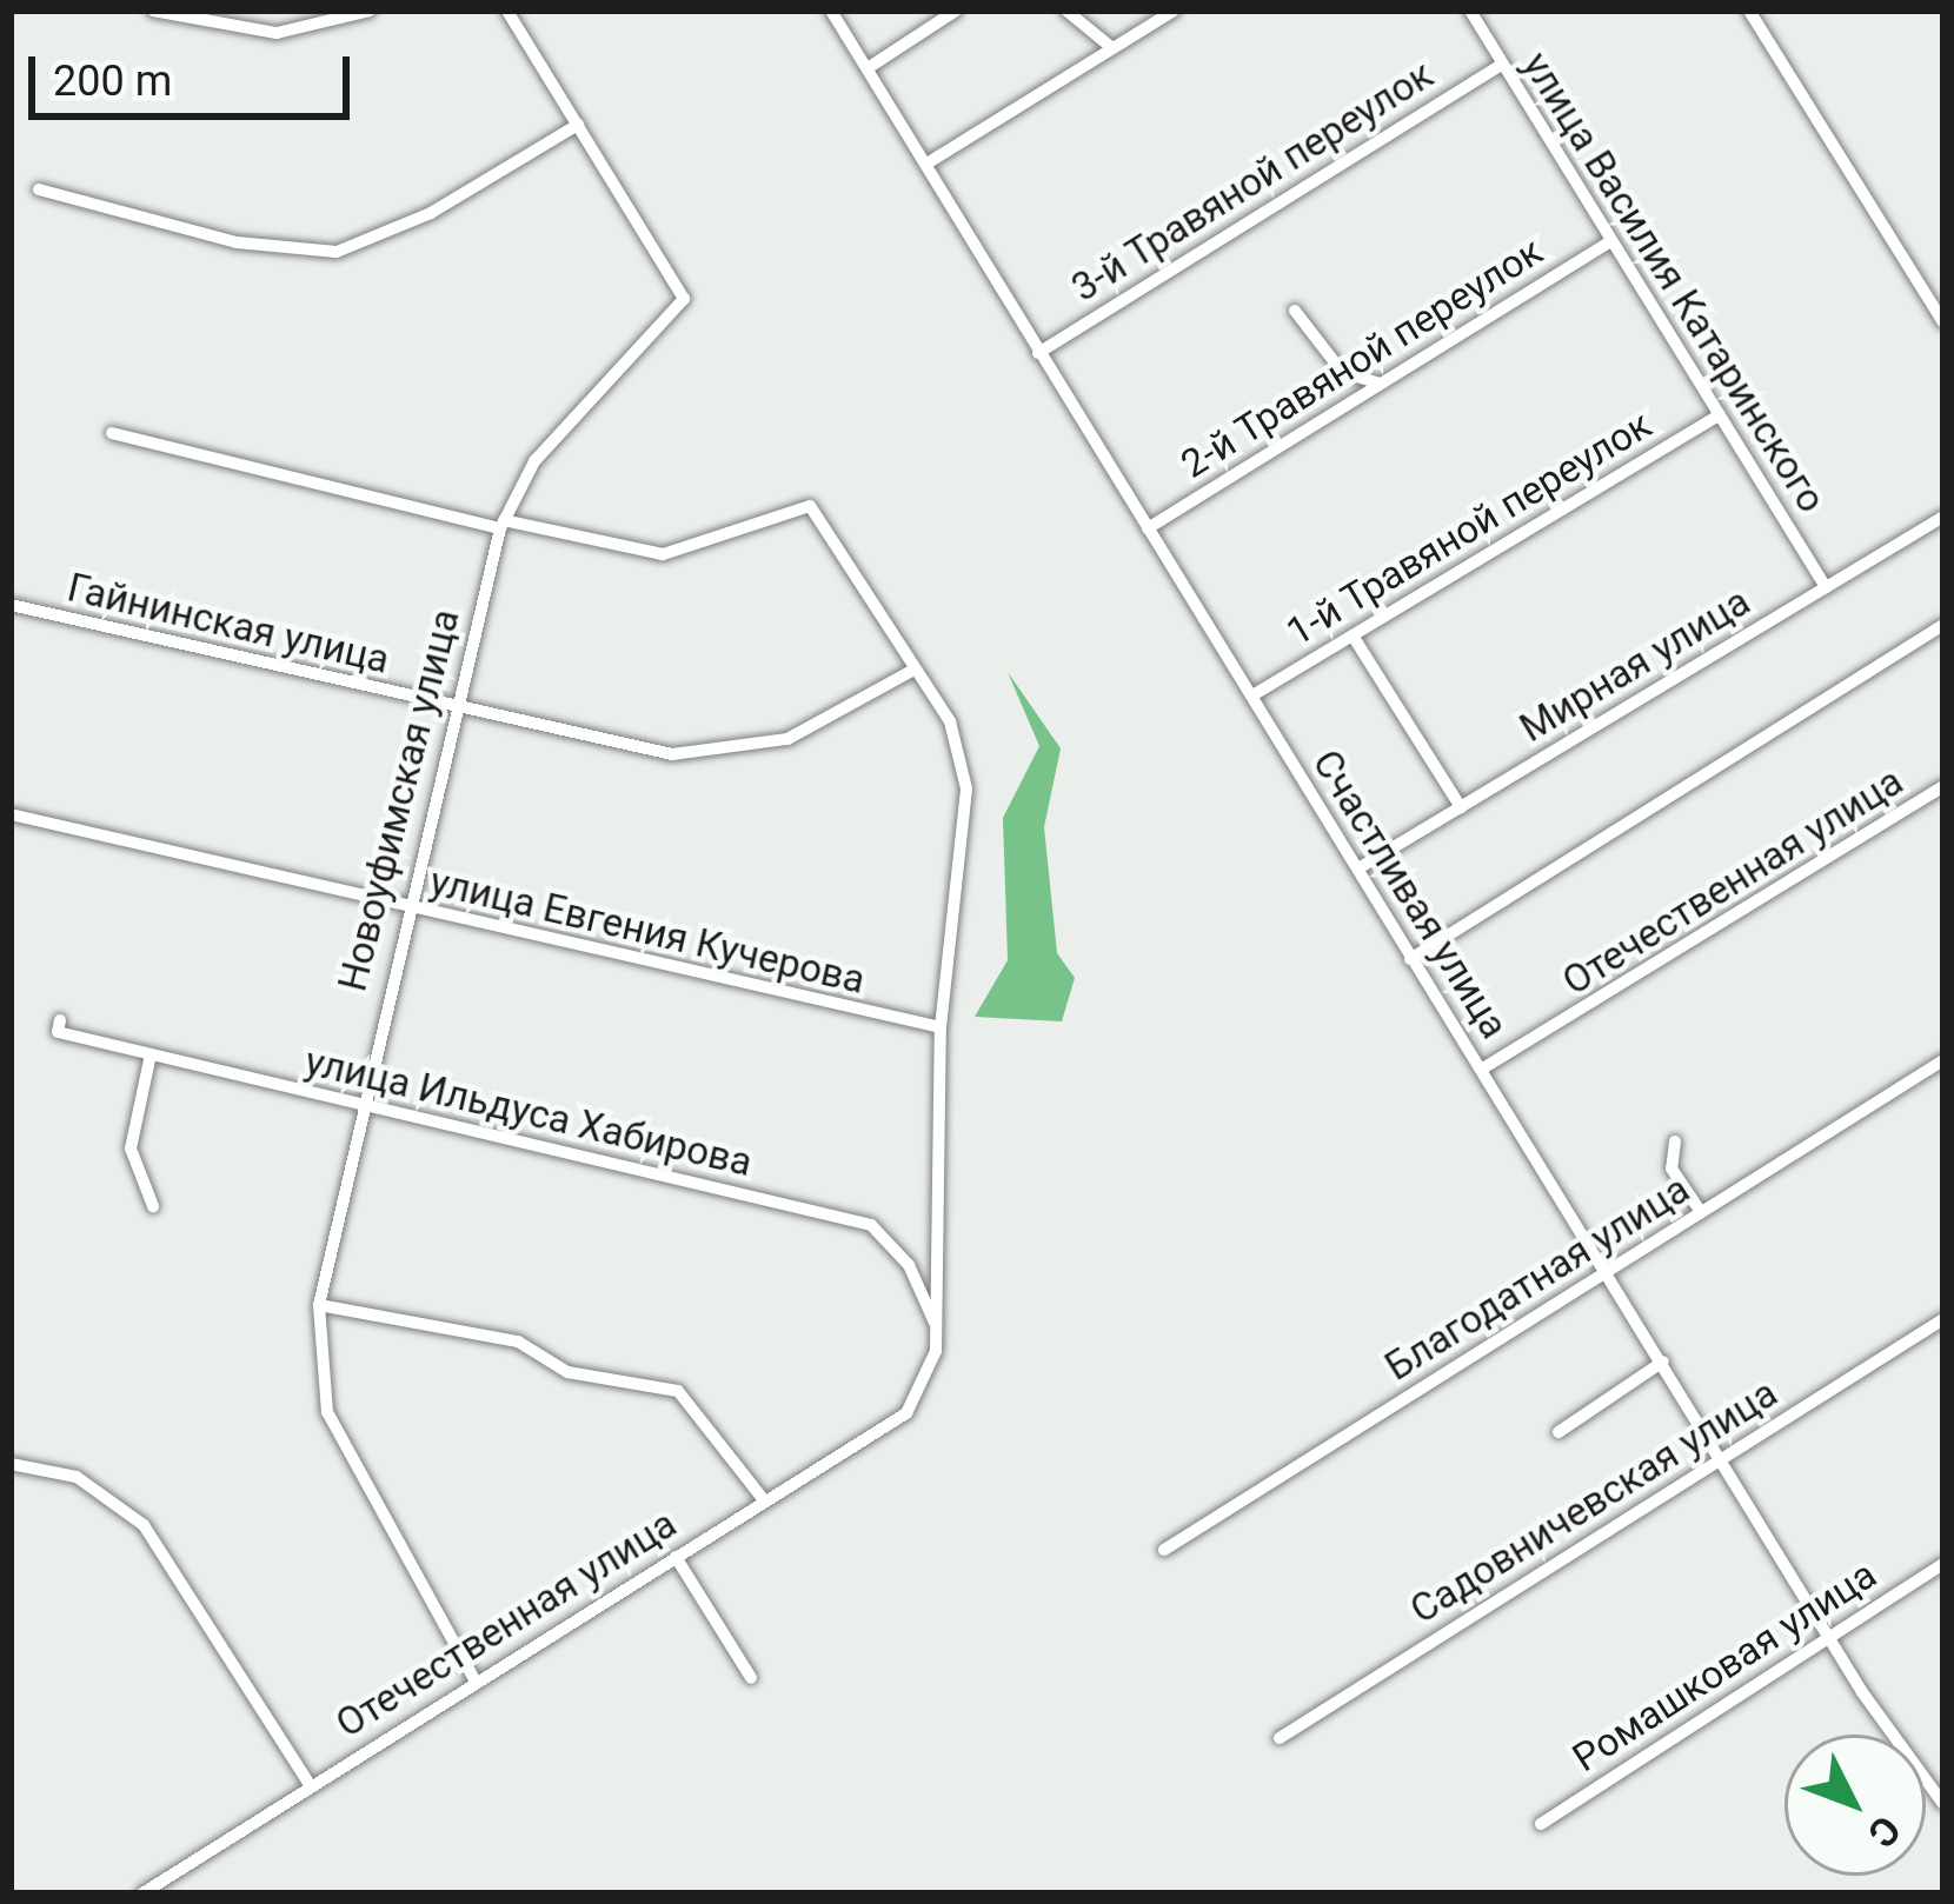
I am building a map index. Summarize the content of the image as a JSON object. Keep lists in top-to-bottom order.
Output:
{
  "streets": {
    "street": [
      "3-й Травяной переулок",
      "улица Василия Катаринского",
      "2-й Травяной переулок",
      "1-й Травяной переулок",
      "Гайнинская улица",
      "Мирная улица",
      "Новоуфимская улица",
      "Отечественная улица",
      "Счастливая улица",
      "улица Евгения Кучерова",
      "улица Ильдуса Хабирова",
      "Благодатная улица",
      "Садовничевская улица",
      "Ромашковая улица"
    ]
  },
  "crossings": [
    ["3-й Травяной переулок", "улица Василия Катаринского"],
    ["3-й Травяной переулок", "Счастливая улица"],
    ["улица Василия Катаринского", "2-й Травяной переулок"],
    ["улица Василия Катаринского", "1-й Травяной переулок"],
    ["улица Василия Катаринского", "Мирная улица"],
    ["2-й Травяной переулок", "Счастливая улица"],
    ["1-й Травяной переулок", "Счастливая улица"],
    ["Гайнинская улица", "Новоуфимская улица"],
    ["Мирная улица", "Счастливая улица"],
    ["Новоуфимская улица", "Отечественная улица"],
    ["Новоуфимская улица", "улица Евгения Кучерова"],
    ["Новоуфимская улица", "улица Ильдуса Хабирова"],
    ["Отечественная улица", "Счастливая улица"],
    ["Отечественная улица", "улица Ильдуса Хабирова"],
    ["Счастливая улица", "Благодатная улица"],
    ["Счастливая улица", "Садовничевская улица"],
    ["Счастливая улица", "Ромашковая улица"]
  ],
  "scale_bar": "200 m",
  "north": "bottom right"
}
